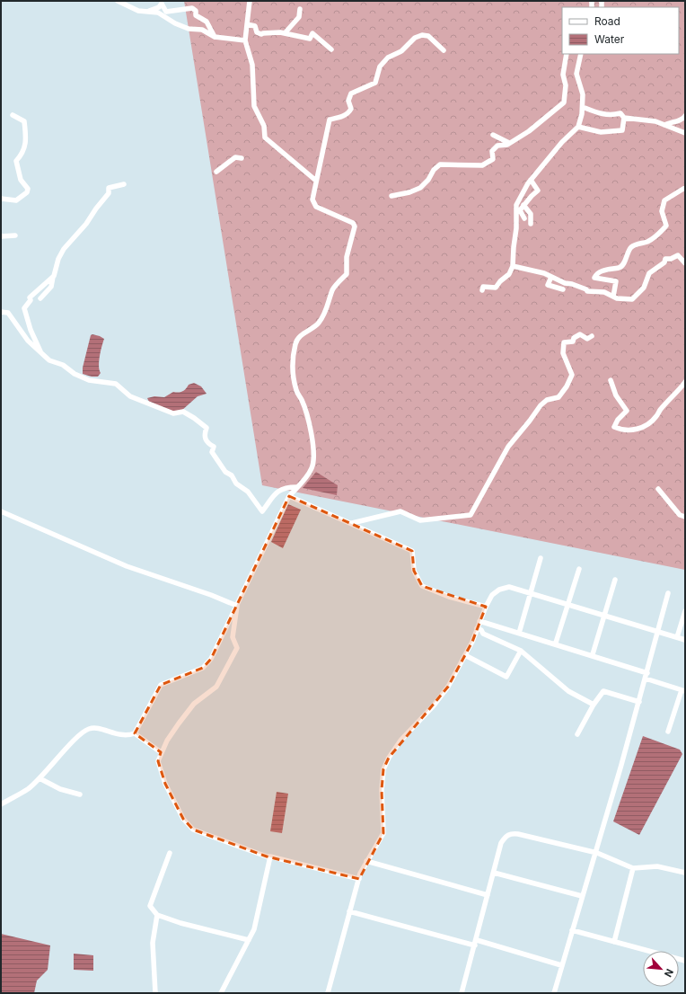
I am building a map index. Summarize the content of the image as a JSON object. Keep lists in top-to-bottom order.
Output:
{
  "legend": ["Road", "Water"],
  "north": "bottom right"
}
